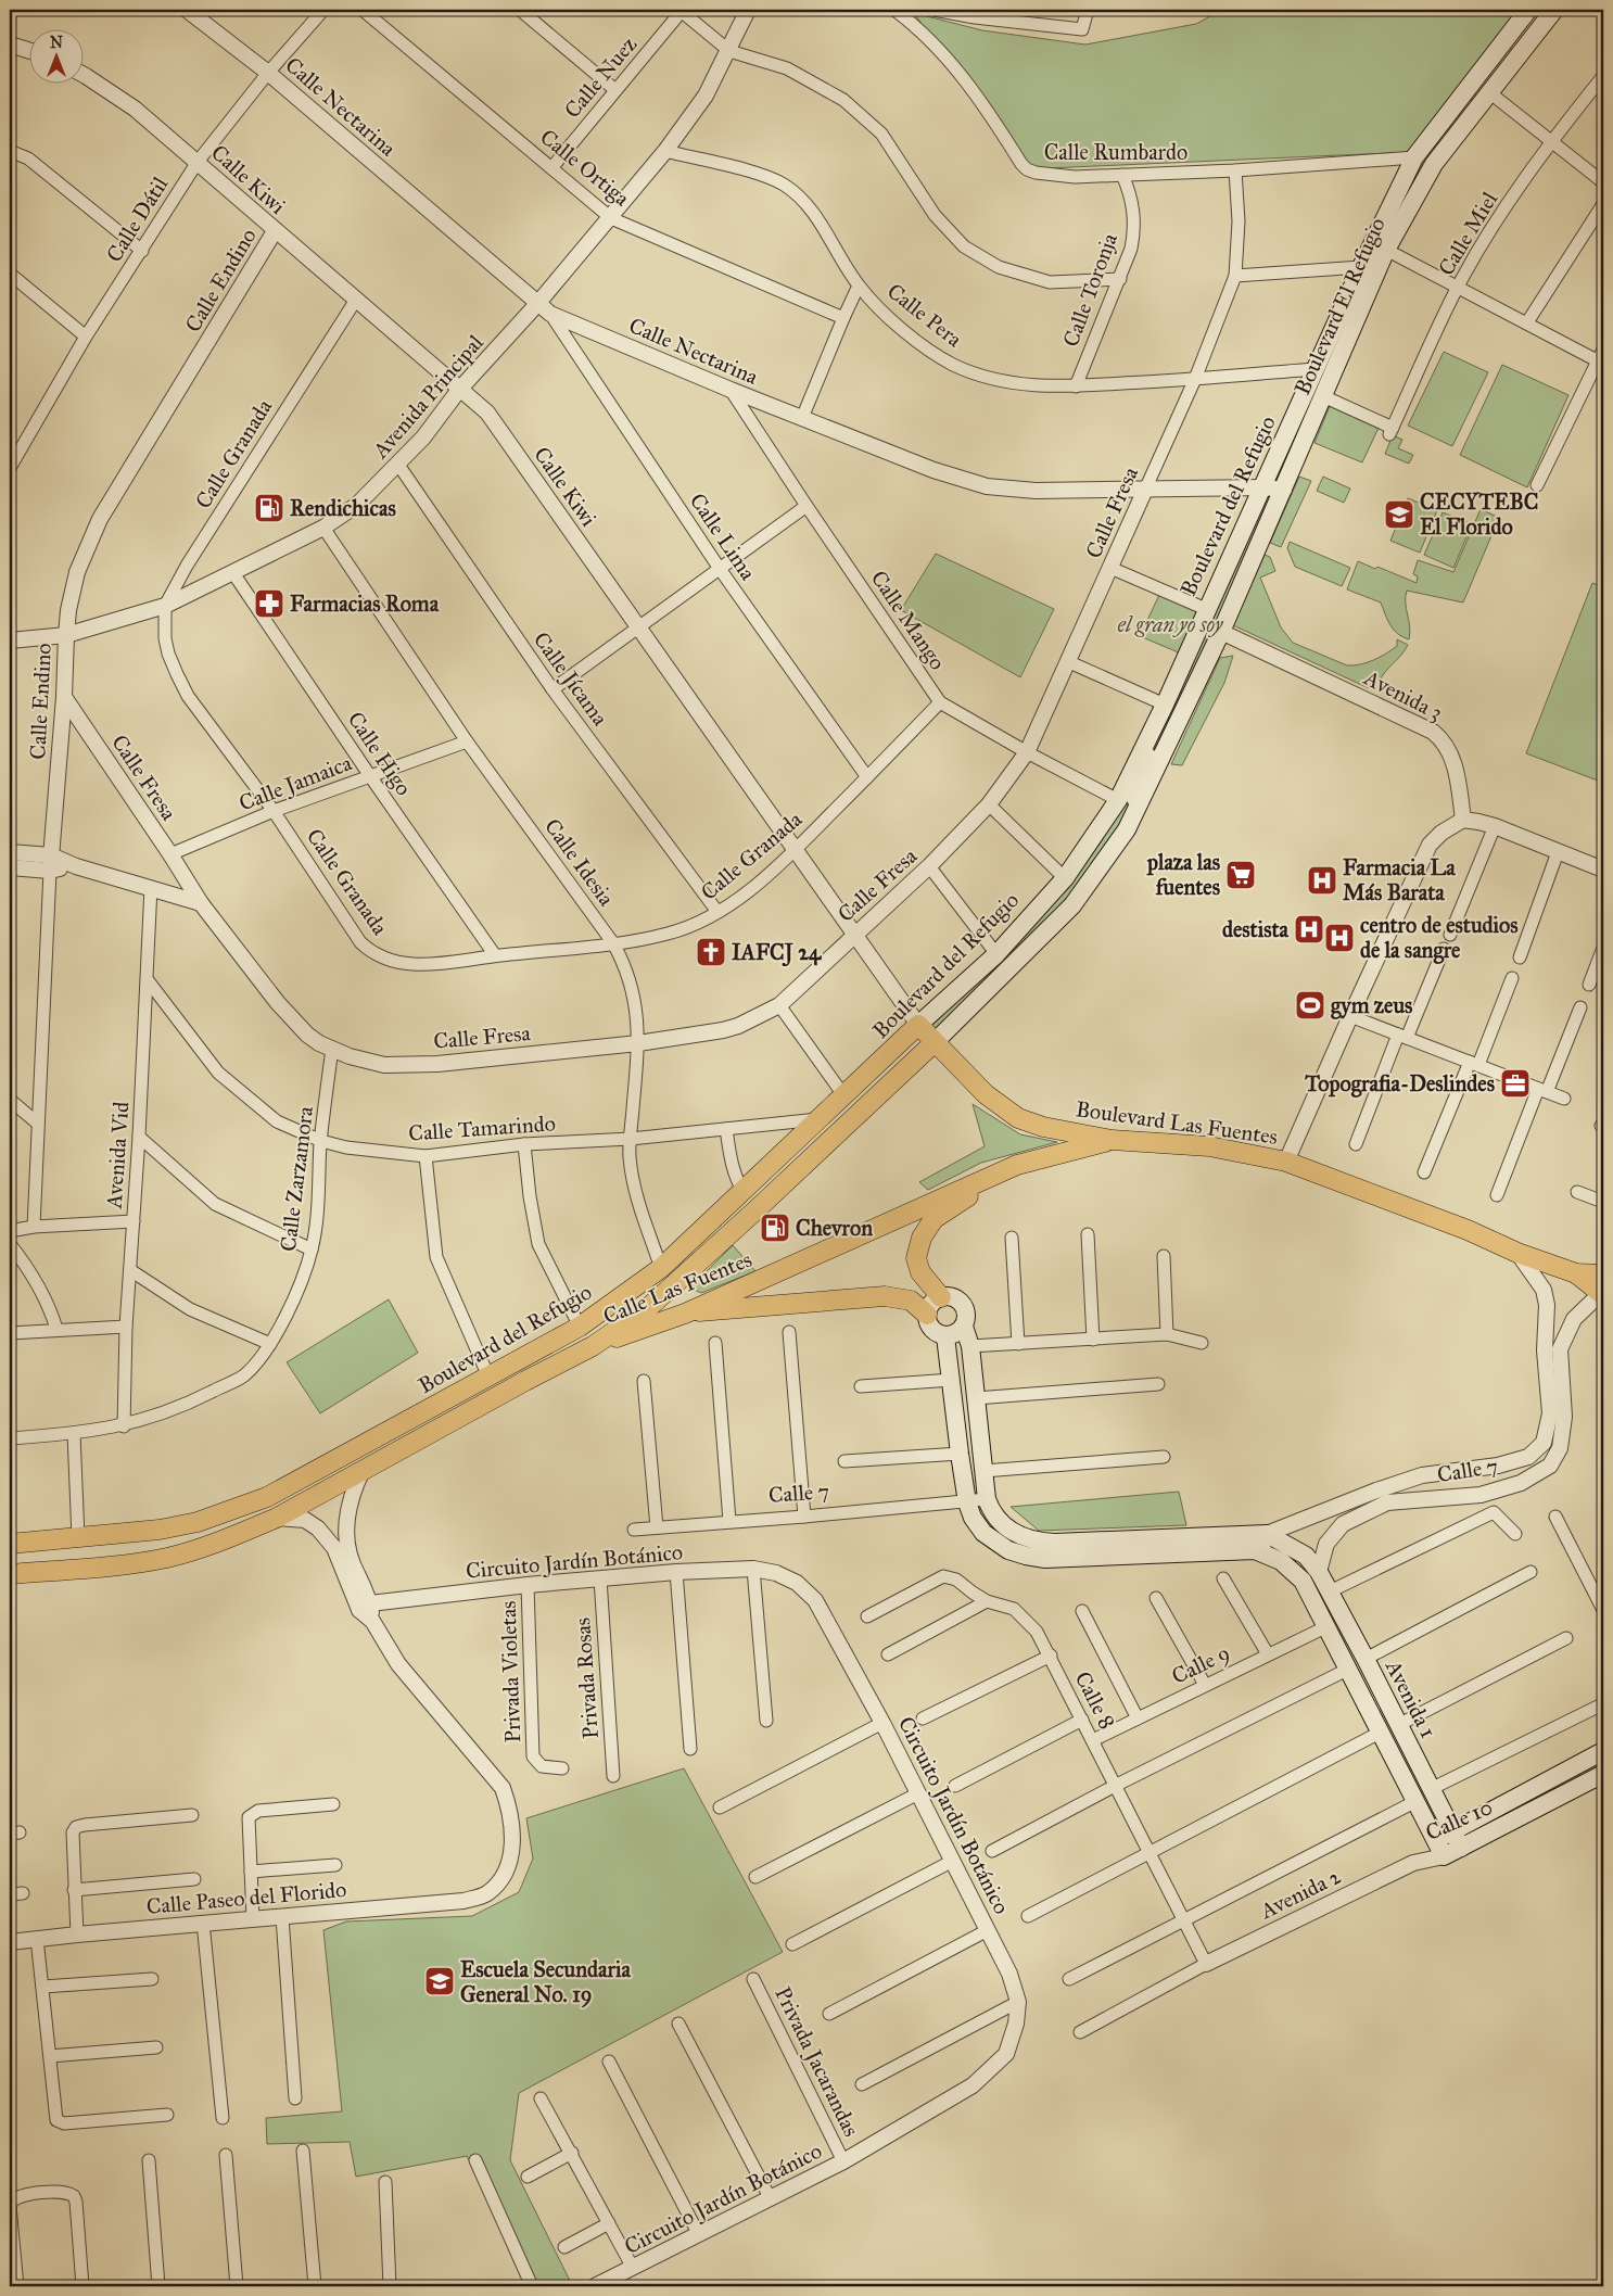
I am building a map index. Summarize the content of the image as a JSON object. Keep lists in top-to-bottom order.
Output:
{
  "streets": {
    "main road": [
      "Boulevard El Refugio",
      "Boulevard del Refugio",
      "Boulevard Las Fuentes",
      "Calle Las Fuentes",
      "Calle 7",
      "Avenida 1",
      "Calle 10"
    ],
    "street": [
      "Calle Nuez",
      "Calle Nectarina",
      "Calle Rumbardo",
      "Calle Ortiga",
      "Calle Kiwi",
      "Calle Dátil",
      "Calle Miel",
      "Calle Endino",
      "Calle Toronja",
      "Calle Pera",
      "Avenida Principal",
      "Calle Granada",
      "Calle Fresa",
      "Calle Lima",
      "Calle Mango",
      "Calle Jícama",
      "Avenida 3",
      "Calle Higo",
      "Calle Jamaica",
      "Calle Idesia",
      "Calle Tamarindo",
      "Avenida Vid",
      "Calle Zarzamora",
      "Circuito Jardín Botánico",
      "Calle 9",
      "Privada Violetas",
      "Privada Rosas",
      "Calle 8",
      "Avenida 2",
      "Calle Paseo del Florido",
      "Privada Jacarandas"
    ]
  },
  "crossings": [
    ["Calle Nuez", "Calle Ortiga"],
    ["Calle Nectarina", "Calle Dátil"],
    ["Calle Nectarina", "Boulevard El Refugio"],
    ["Calle Nectarina", "Avenida Principal"],
    ["Calle Nectarina", "Boulevard del Refugio"],
    ["Calle Nectarina", "Calle Fresa"],
    ["Calle Nectarina", "Calle Lima"],
    ["Calle Nectarina", "Calle Mango"],
    ["Calle Rumbardo", "Calle Toronja"],
    ["Calle Rumbardo", "Boulevard del Refugio"],
    ["Calle Rumbardo", "Calle Fresa"],
    ["Calle Ortiga", "Avenida Principal"],
    ["Calle Kiwi", "Calle Dátil"],
    ["Calle Kiwi", "Calle Endino"],
    ["Calle Kiwi", "Avenida Principal"],
    ["Calle Kiwi", "Calle Granada"],
    ["Calle Kiwi", "Boulevard del Refugio"],
    ["Calle Kiwi", "Calle Fresa"],
    ["Calle Kiwi", "Boulevard Las Fuentes"],
    ["Calle Miel", "Boulevard El Refugio"],
    ["Calle Endino", "Avenida Principal"],
    ["Calle Endino", "Calle Fresa"],
    ["Calle Toronja", "Calle Pera"],
    ["Boulevard El Refugio", "Boulevard del Refugio"],
    ["Boulevard El Refugio", "Avenida 3"],
    ["Boulevard El Refugio", "Boulevard Las Fuentes"],
    ["Calle Pera", "Avenida Principal"],
    ["Calle Pera", "Boulevard del Refugio"],
    ["Calle Pera", "Calle Fresa"],
    ["Avenida Principal", "Calle Granada"],
    ["Avenida Principal", "Calle Jícama"],
    ["Avenida Principal", "Calle Higo"],
    ["Avenida Principal", "Calle Idesia"],
    ["Calle Granada", "Calle Lima"],
    ["Calle Granada", "Calle Mango"],
    ["Calle Granada", "Calle Jícama"],
    ["Calle Granada", "Calle Higo"],
    ["Calle Granada", "Calle Jamaica"],
    ["Calle Granada", "Calle Idesia"],
    ["Boulevard del Refugio", "Calle Mango"],
    ["Boulevard del Refugio", "Calle Idesia"],
    ["Boulevard del Refugio", "Boulevard Las Fuentes"],
    ["Boulevard del Refugio", "Calle Tamarindo"],
    ["Boulevard del Refugio", "Calle Las Fuentes"],
    ["Calle Fresa", "Calle Mango"],
    ["Calle Fresa", "Calle Jamaica"],
    ["Calle Fresa", "Calle Idesia"],
    ["Calle Fresa", "Calle Zarzamora"],
    ["Calle Higo", "Calle Jamaica"],
    ["Calle Jamaica", "Calle Idesia"],
    ["Calle Idesia", "Calle Tamarindo"],
    ["Boulevard Las Fuentes", "Calle Las Fuentes"],
    ["Boulevard Las Fuentes", "Calle 7"],
    ["Calle Tamarindo", "Avenida Vid"],
    ["Calle Tamarindo", "Calle Zarzamora"],
    ["Avenida Vid", "Calle Zarzamora"],
    ["Calle 7", "Avenida 1"],
    ["Circuito Jardín Botánico", "Privada Violetas"],
    ["Circuito Jardín Botánico", "Privada Rosas"],
    ["Circuito Jardín Botánico", "Calle Paseo del Florido"],
    ["Circuito Jardín Botánico", "Privada Jacarandas"],
    ["Calle 9", "Avenida 1"],
    ["Calle 9", "Calle 8"],
    ["Avenida 1", "Calle 10"],
    ["Calle 8", "Avenida 2"],
    ["Calle 10", "Avenida 2"]
  ],
  "parks": ["el gran yo soy"],
  "places": {
    "fuel station": ["Rendichicas", "Chevron"],
    "school or university": ["CECYTEBC El Florido", "Escuela Secundaria General No. 19"],
    "pharmacy": ["Farmacias Roma"],
    "supermarket": ["plaza las fuentes"],
    "hospital": ["Farmacia La Más Barata", "destista", "centro de estudios de la sangre"],
    "church": ["IAFCJ 24"],
    "sports": ["gym zeus"],
    "office": ["Topografia-Deslindes"]
  },
  "north": "top"
}
